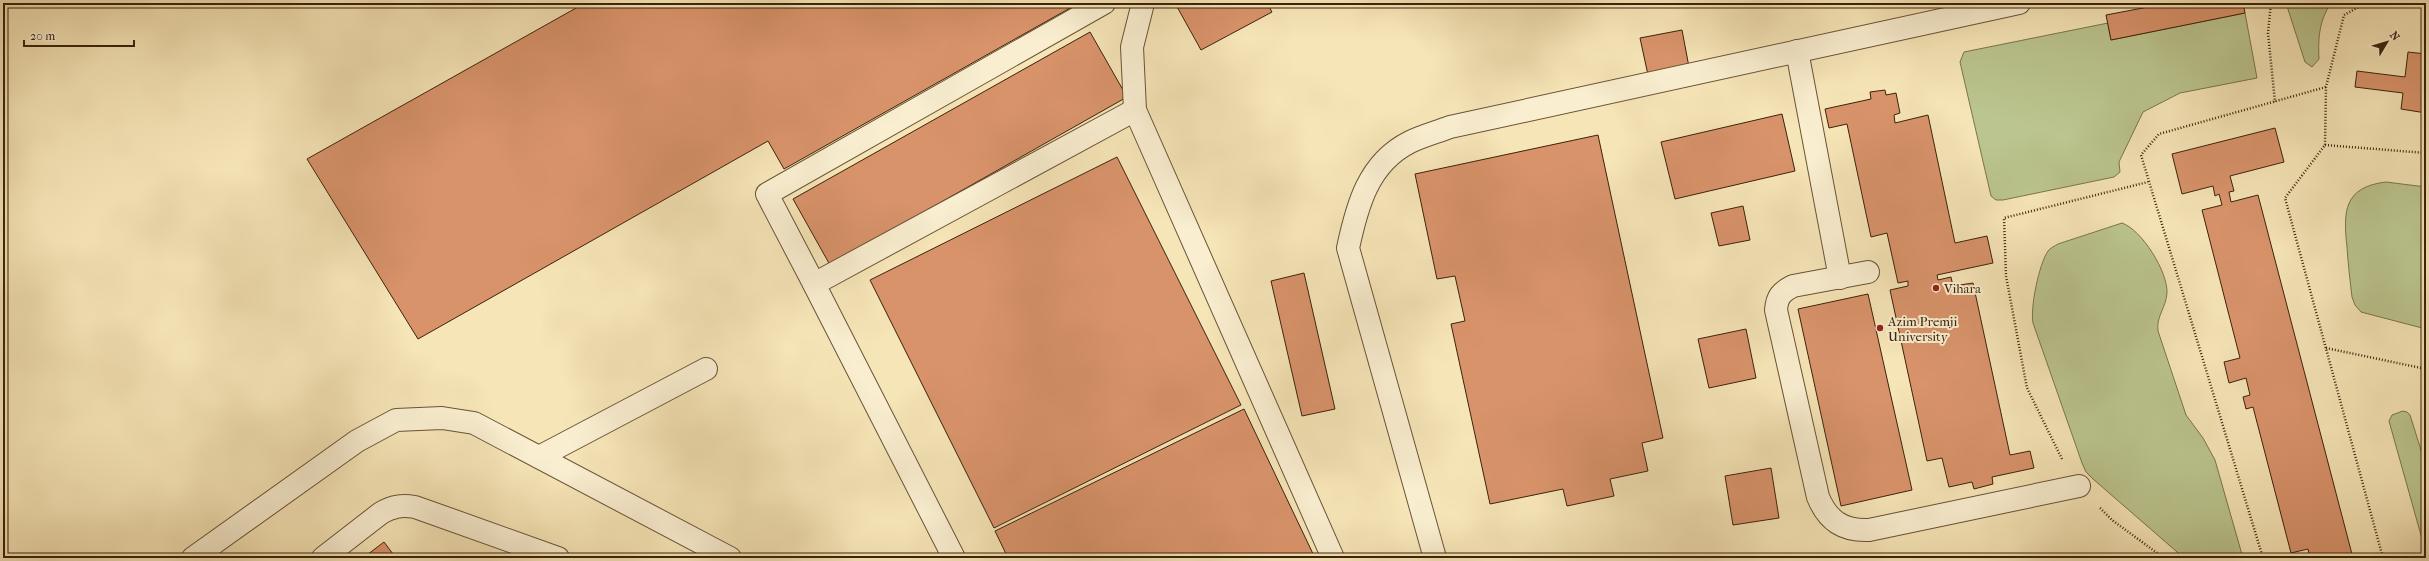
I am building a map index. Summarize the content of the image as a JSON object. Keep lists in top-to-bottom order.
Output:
{
  "places": ["Vihara", "Azim Premji University"],
  "scale_bar": "20 m",
  "north": "top right"
}
